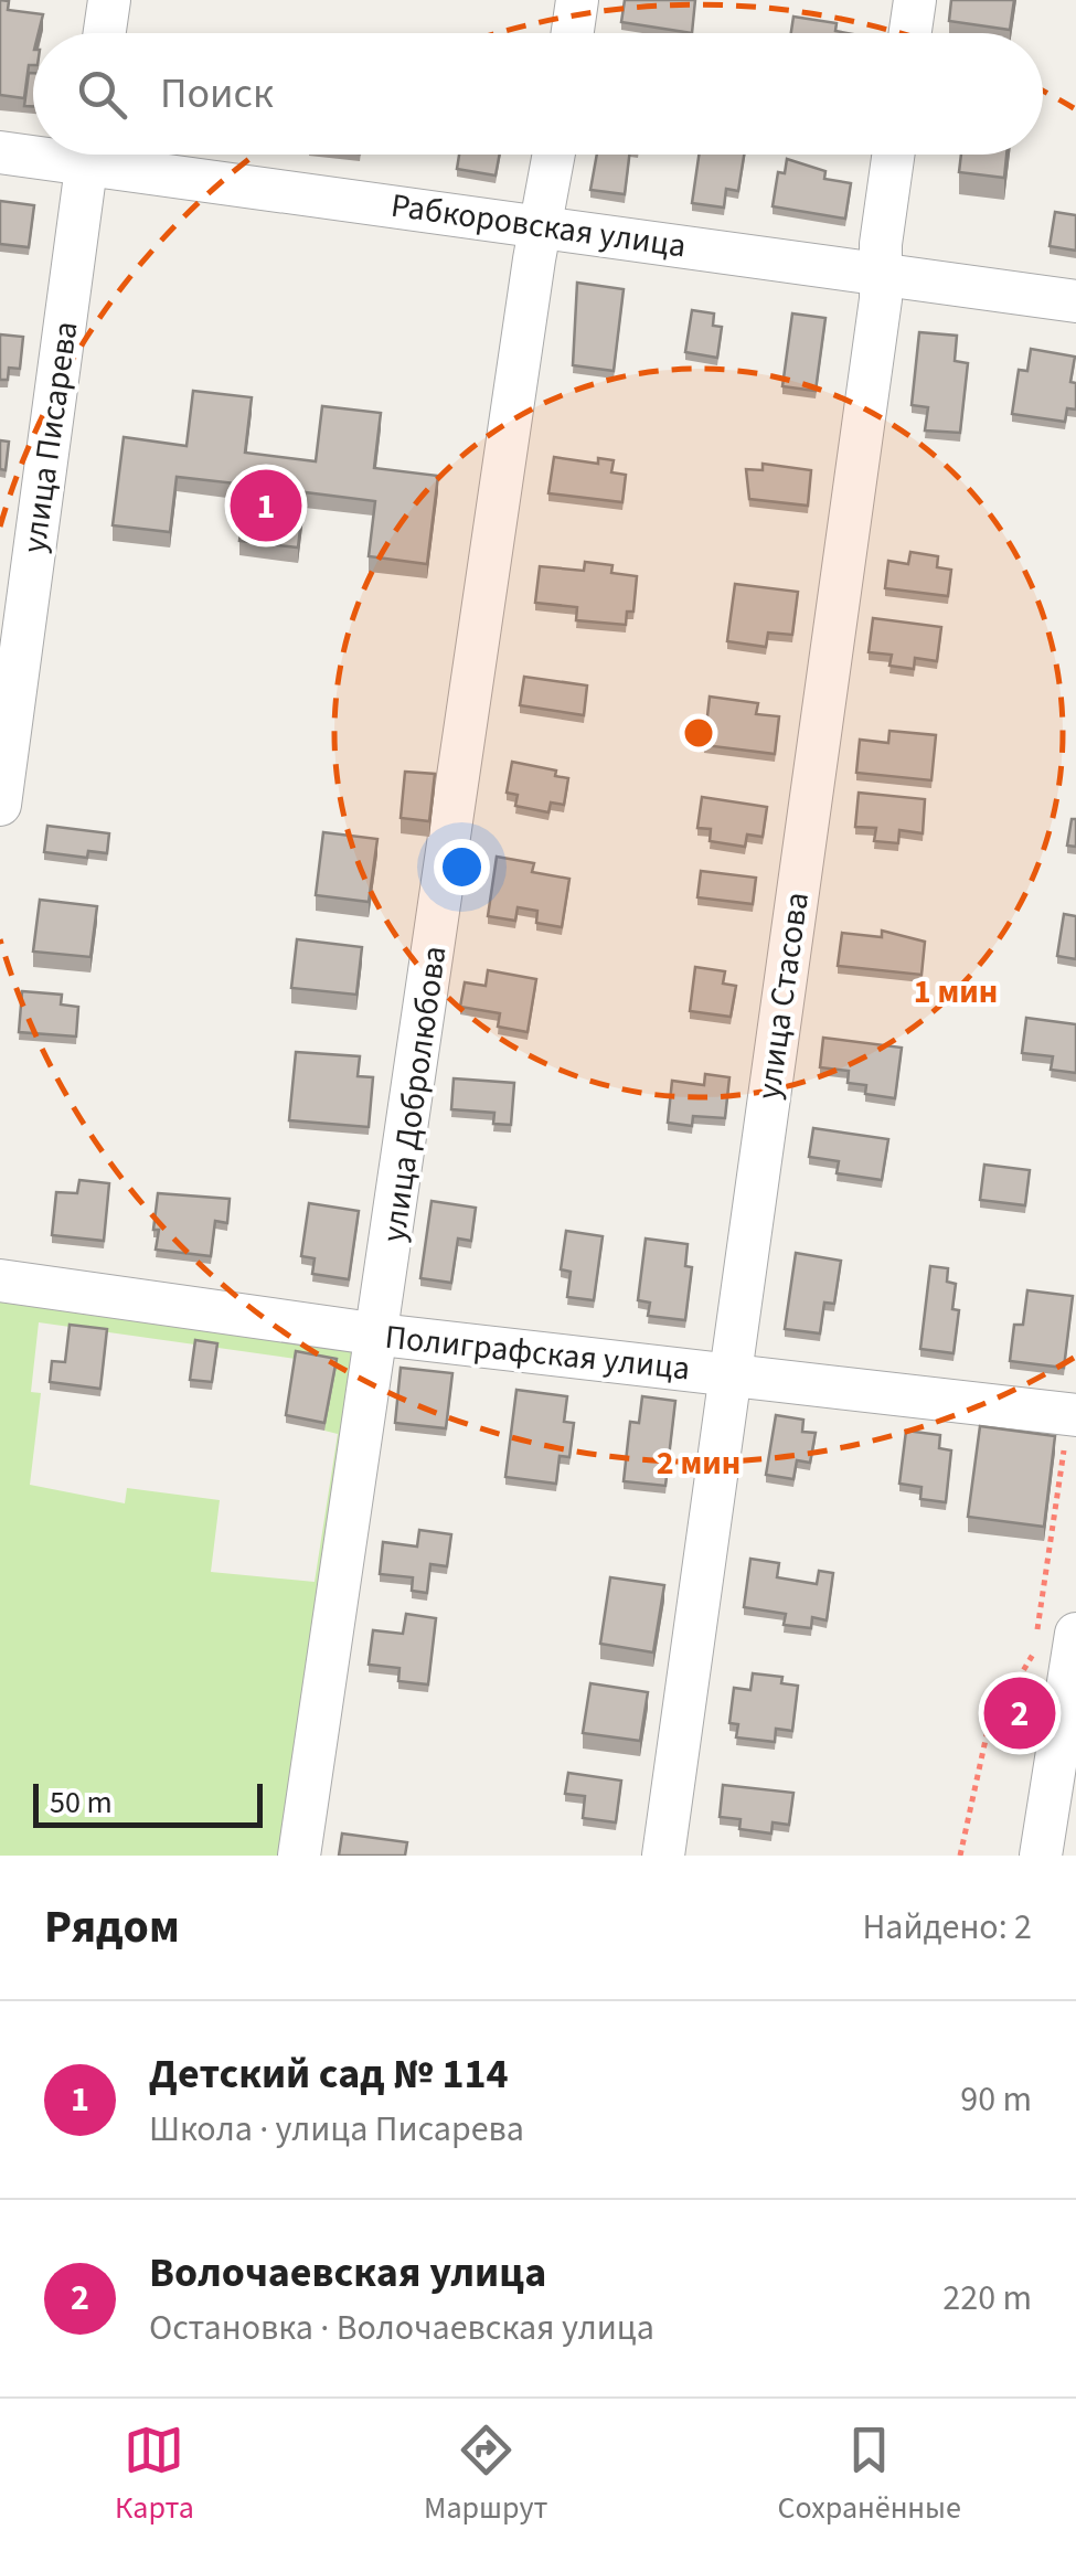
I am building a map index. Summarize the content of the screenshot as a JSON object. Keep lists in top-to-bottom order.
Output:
{
  "streets": {
    "street": [
      "Рабкоровская улица",
      "улица Писарева",
      "улица Стасова",
      "улица Добролюбова",
      "Полиграфская улица"
    ]
  },
  "crossings": [
    ["Рабкоровская улица", "улица Стасова"],
    ["Рабкоровская улица", "улица Добролюбова"],
    ["улица Стасова", "Полиграфская улица"],
    ["улица Добролюбова", "Полиграфская улица"]
  ],
  "scale_bar": "50 m",
  "page": {
    "search": "Поиск",
    "pins": ["1", "2"],
    "scale": "50 m",
    "heading": ["Рядом", "Найдено: 2"],
    "list": [
      {
        "mark": "1",
        "name": "Детский сад № 114",
        "note": "Школа · улица Писарева",
        "value": "90 m"
      },
      {
        "mark": "2",
        "name": "Волочаевская улица",
        "note": "Остановка · Волочаевская улица",
        "value": "220 m"
      }
    ],
    "nav": ["Карта", "Маршрут", "Сохранённые"]
  },
  "rings": ["1 мин", "2 мин"]
}
